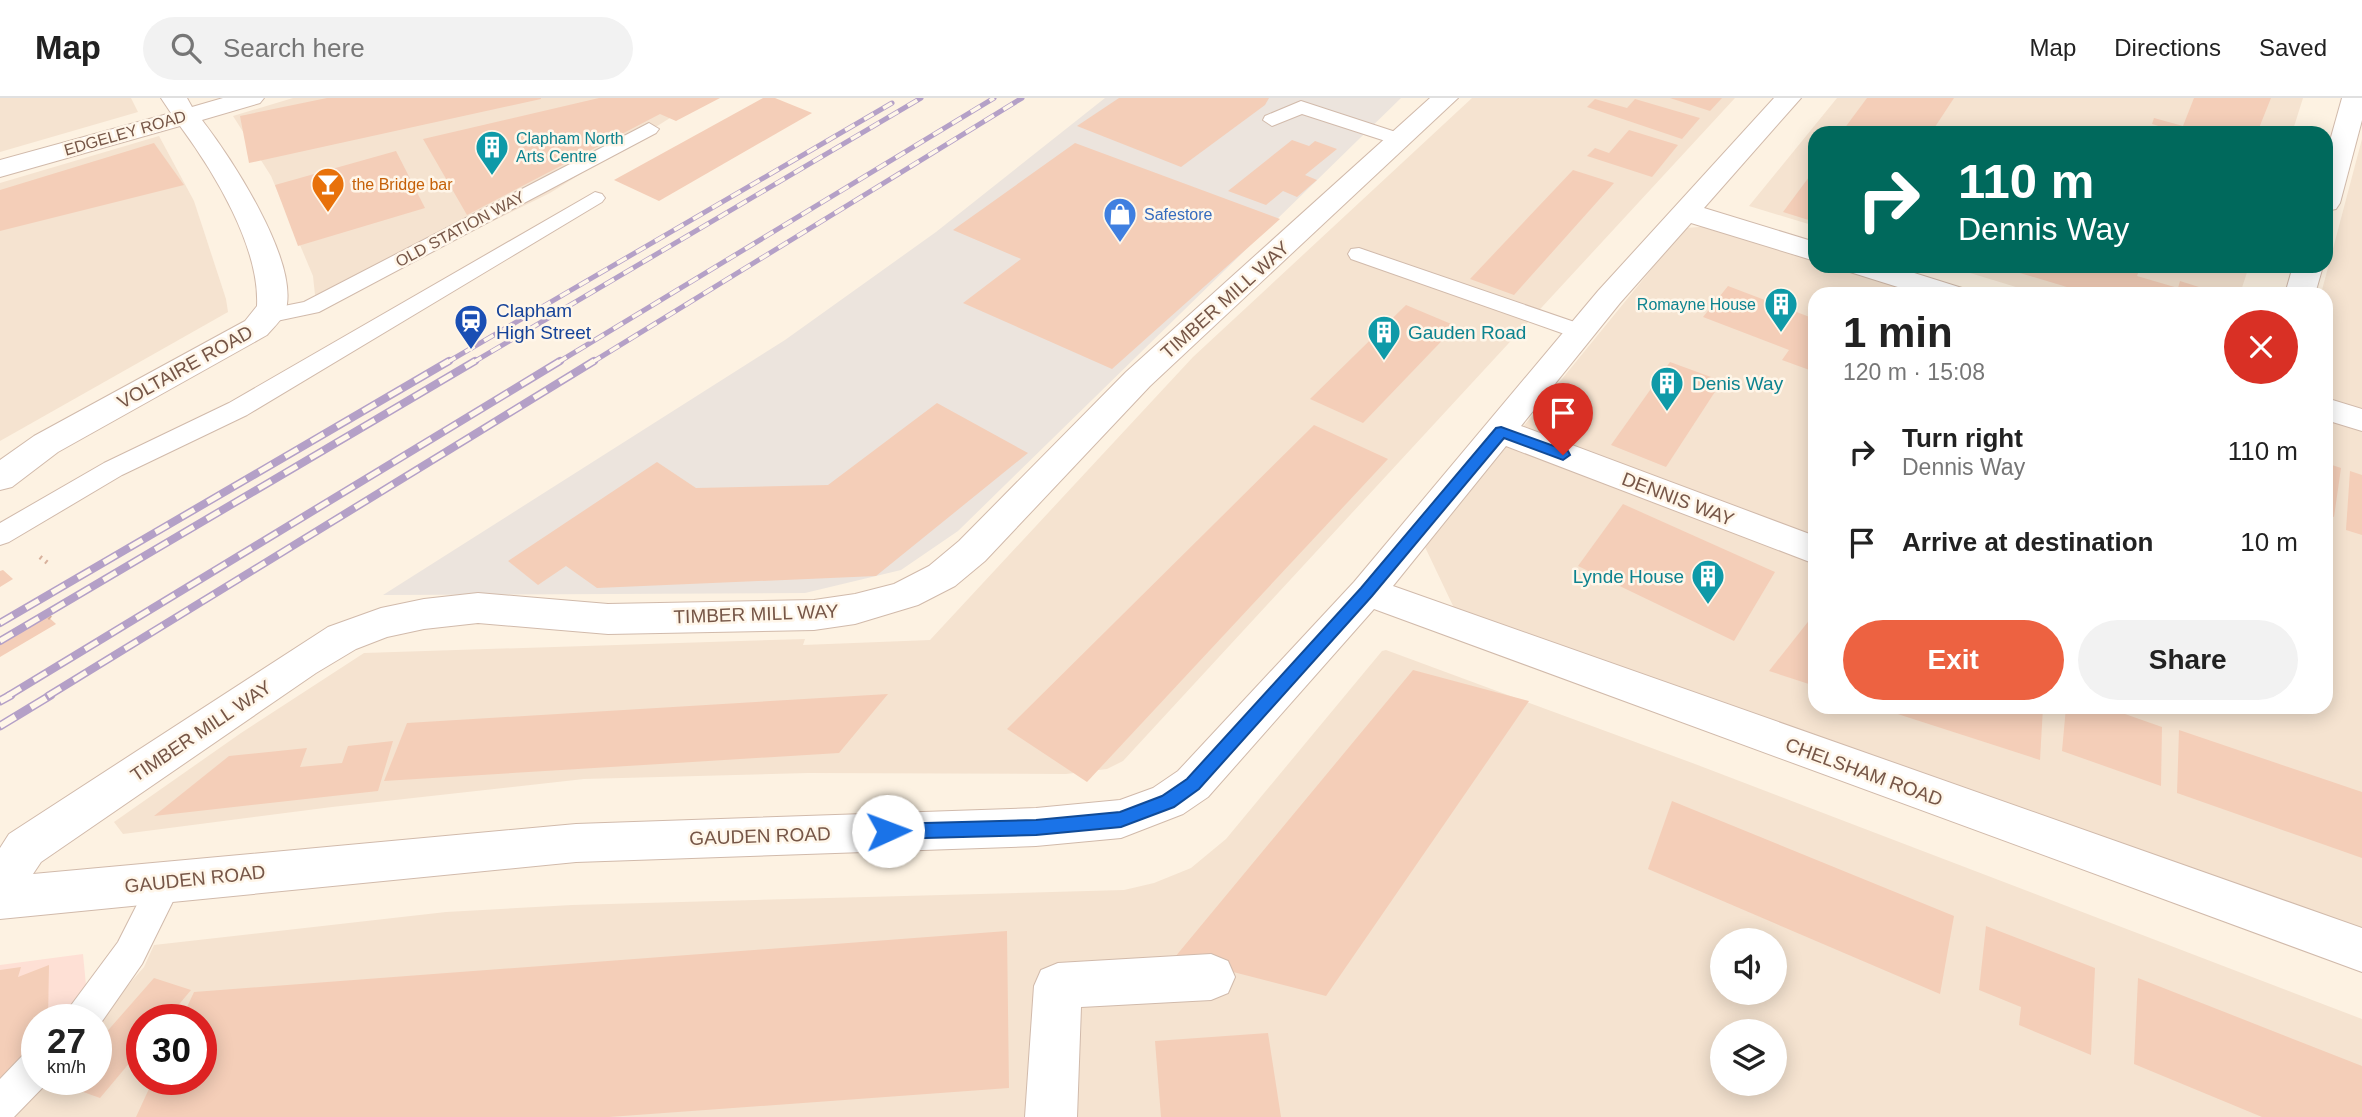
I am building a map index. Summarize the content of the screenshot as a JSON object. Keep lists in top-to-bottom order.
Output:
{
  "streets": {
    "street": [
      "EDGELEY ROAD",
      "TIMBER MILL WAY",
      "VOLTAIRE ROAD",
      "DENNIS WAY",
      "CHELSHAM ROAD",
      "GAUDEN ROAD"
    ],
    "lane": ["OLD STATION WAY"]
  },
  "crossings": [
    ["EDGELEY ROAD", "VOLTAIRE ROAD"],
    ["OLD STATION WAY", "VOLTAIRE ROAD"],
    ["DENNIS WAY", "GAUDEN ROAD"],
    ["CHELSHAM ROAD", "GAUDEN ROAD"]
  ],
  "places": {
    "building": [
      "Clapham North Arts Centre",
      "Romayne House",
      "Gauden Road",
      "Denis Way",
      "Lynde House"
    ],
    "bar": ["the Bridge bar"],
    "shop": ["Safestore"],
    "station": ["Clapham High Street"]
  },
  "page": {
    "header": "Map",
    "search": "Search here",
    "nav": ["Map", "Directions", "Saved"],
    "turn": ["110 m", "Dennis Way"],
    "heading": ["1 min", "120 m · 15:08"],
    "list": [
      {
        "name": "Turn right",
        "note": "Dennis Way",
        "value": "110 m"
      },
      {
        "name": "Arrive at destination",
        "value": "10 m"
      }
    ],
    "buttons": ["Exit", "Share"],
    "speed": "27 km/h",
    "limit": "30"
  }
}
